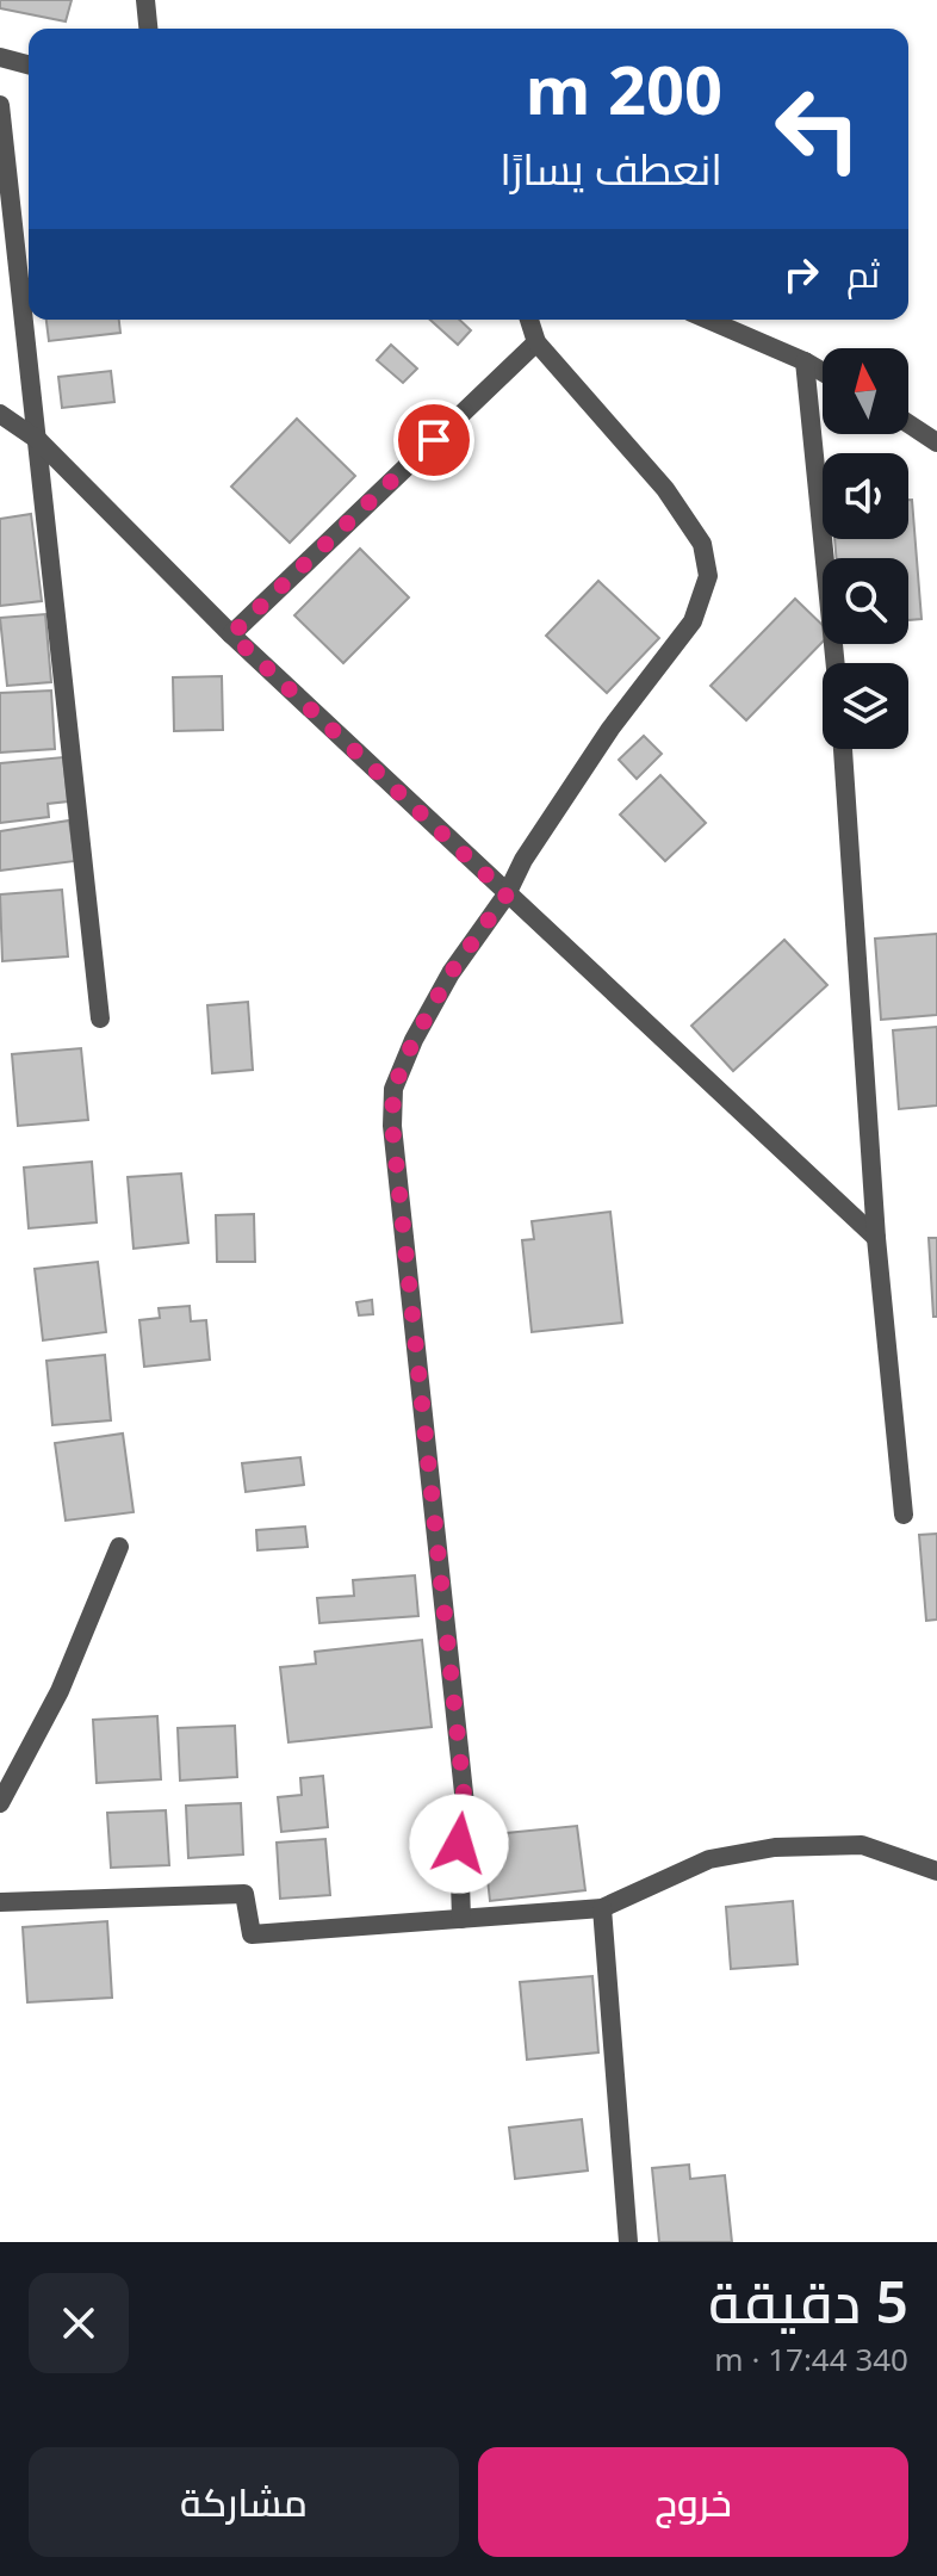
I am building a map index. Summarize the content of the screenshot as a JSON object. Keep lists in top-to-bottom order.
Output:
{
  "north": "top",
  "page": {
    "turn": ["200 m", "انعطف يسارًا"],
    "then": "ثم",
    "heading": ["5 دقيقة", "340 m · 17:44"],
    "buttons": ["خروج", "مشاركة"]
  }
}
